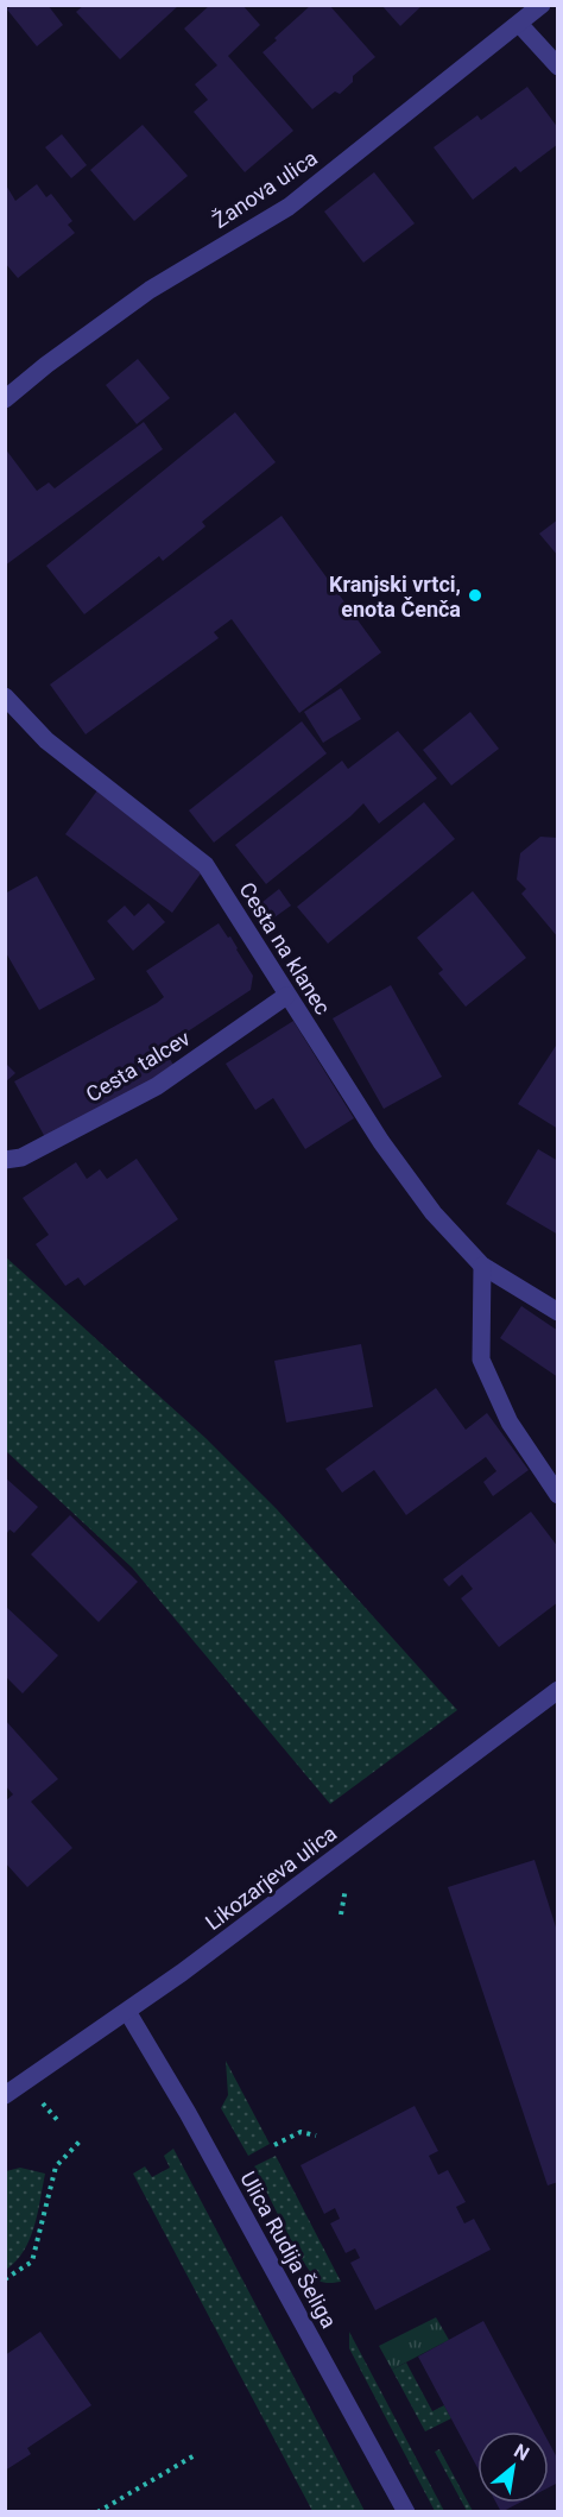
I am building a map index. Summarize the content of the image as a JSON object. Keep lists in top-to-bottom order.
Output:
{
  "streets": {
    "street": [
      "Žanova ulica",
      "Cesta na klanec",
      "Cesta talcev",
      "Likozarjeva ulica",
      "Ulica Rudija Šeliga"
    ]
  },
  "crossings": [
    ["Cesta na klanec", "Cesta talcev"],
    ["Likozarjeva ulica", "Ulica Rudija Šeliga"]
  ],
  "places": ["Kranjski vrtci, enota Čenča"],
  "north": "top right"
}
